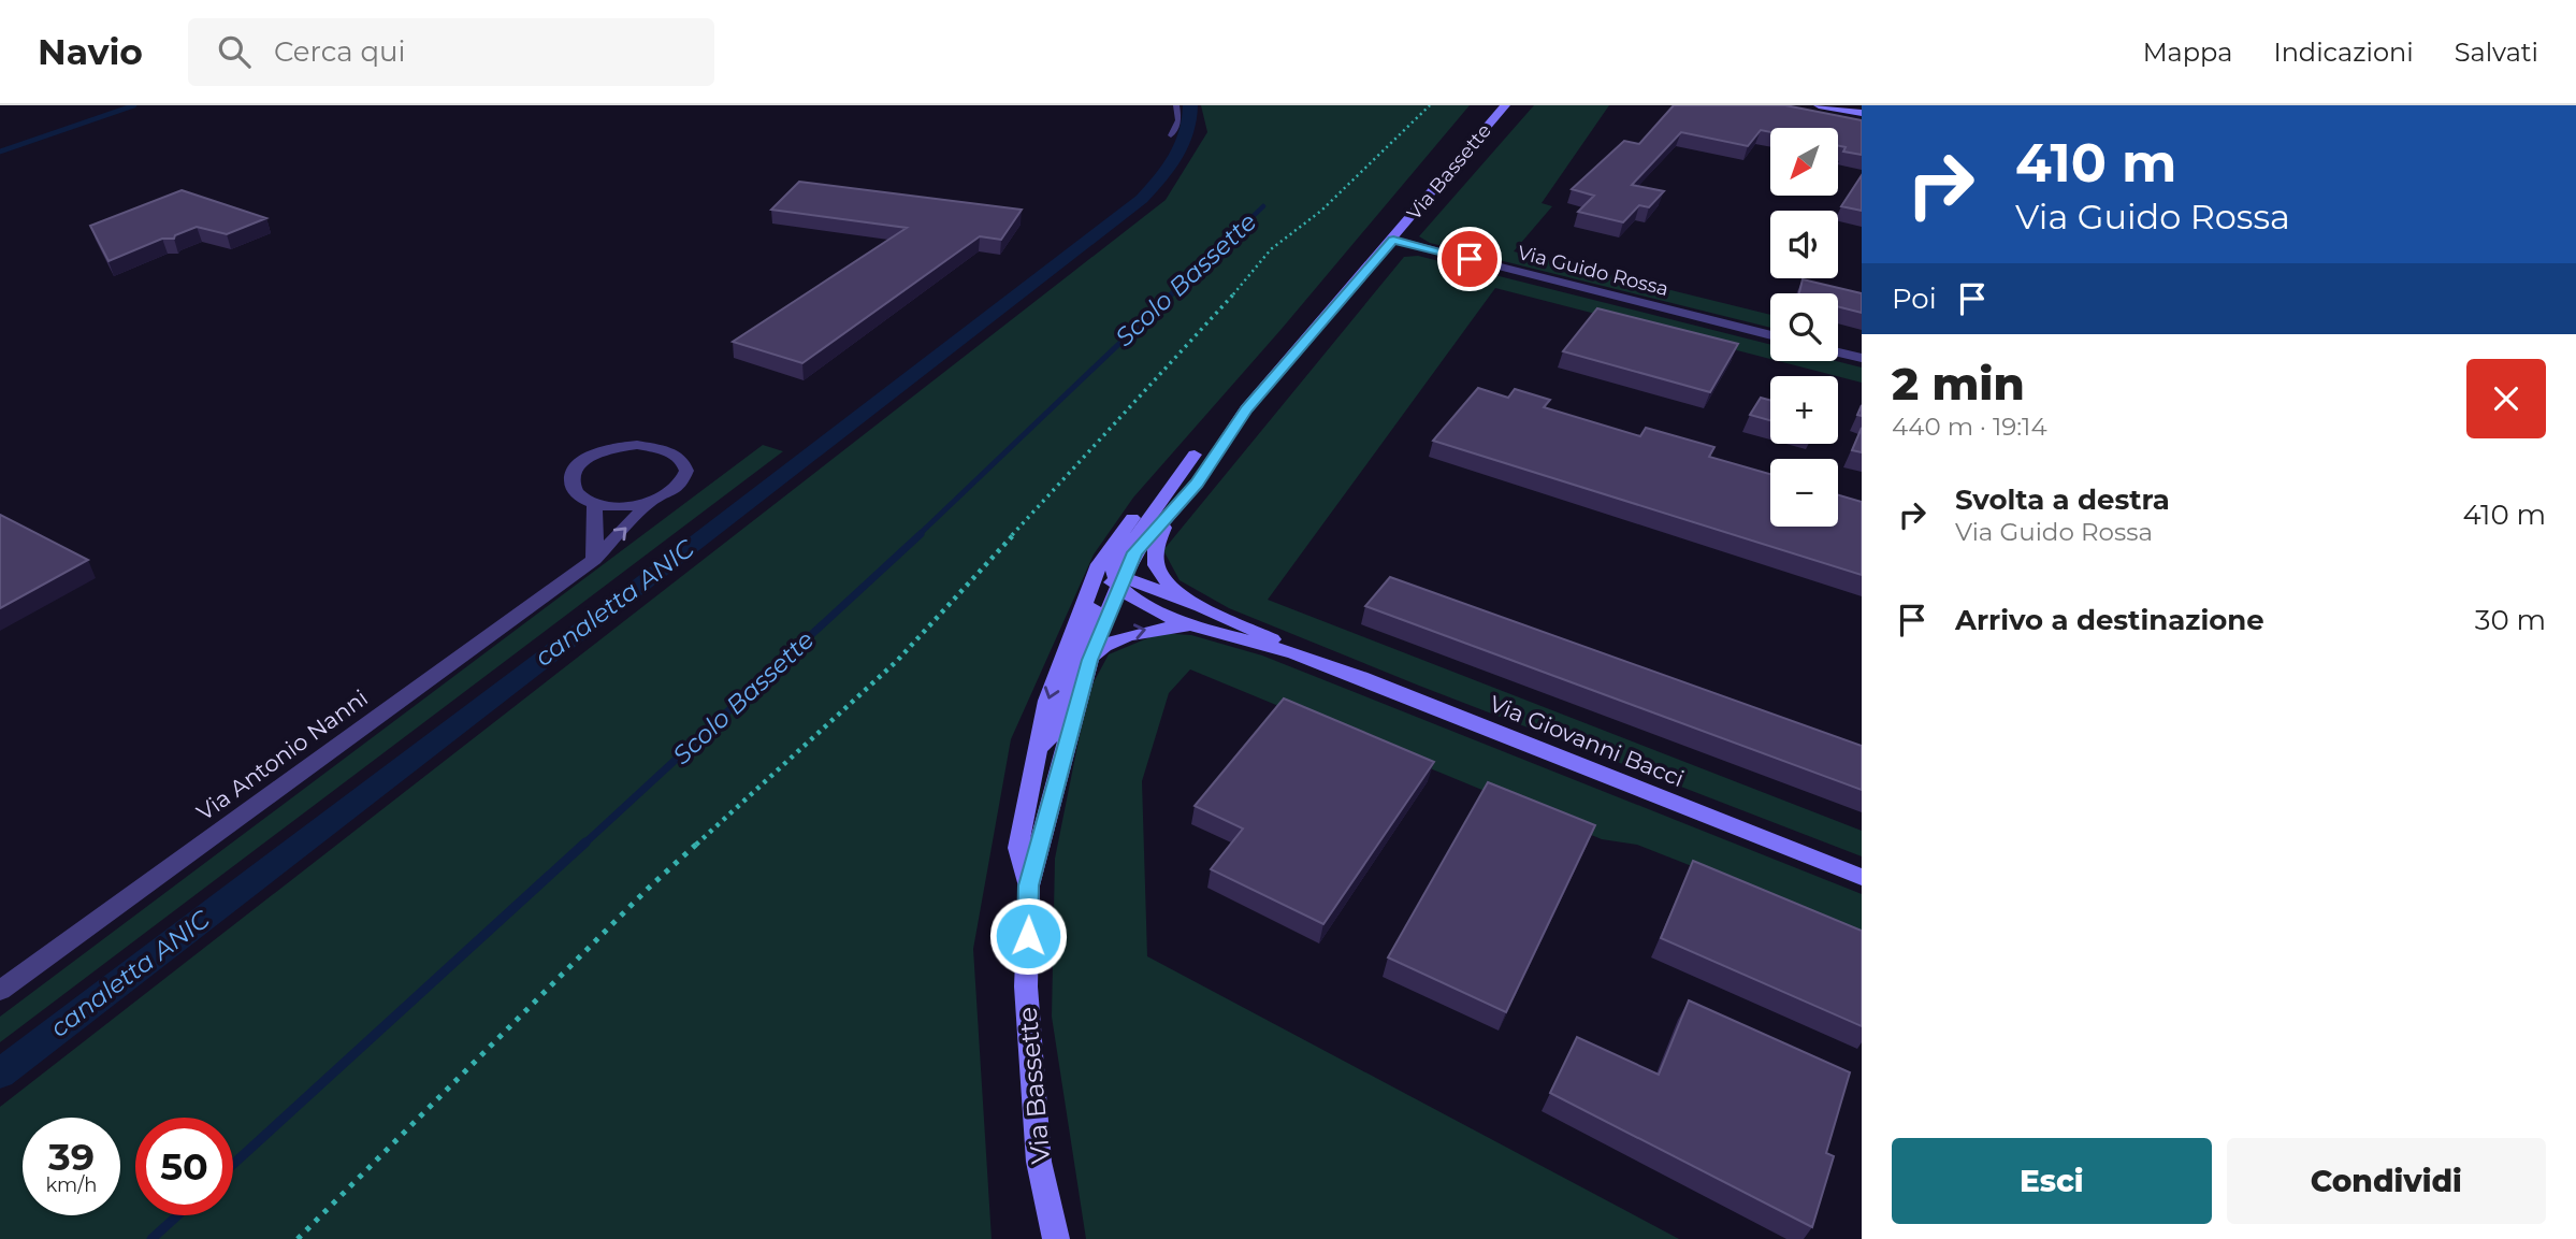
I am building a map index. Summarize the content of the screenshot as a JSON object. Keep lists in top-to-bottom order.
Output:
{
  "streets": {
    "main road": ["Via Bassette", "Via Giovanni Bacci"],
    "street": ["Via Guido Rossa", "Via Antonio Nanni"]
  },
  "crossings": [
    ["Via Bassette", "Via Guido Rossa"],
    ["Via Bassette", "Via Giovanni Bacci"]
  ],
  "water": ["Scolo Bassette", "canaletta ANIC"],
  "north": "bottom left",
  "page": {
    "header": "Navio",
    "search": "Cerca qui",
    "nav": ["Mappa", "Indicazioni", "Salvati"],
    "turn": ["410 m", "Via Guido Rossa"],
    "map_buttons": ["+", "−"],
    "then": "Poi",
    "heading": ["2 min", "440 m · 19:14"],
    "list": [
      {
        "name": "Svolta a destra",
        "note": "Via Guido Rossa",
        "value": "410 m"
      },
      {
        "name": "Arrivo a destinazione",
        "value": "30 m"
      }
    ],
    "speed": "39 km/h",
    "limit": "50",
    "buttons": ["Esci", "Condividi"]
  }
}
